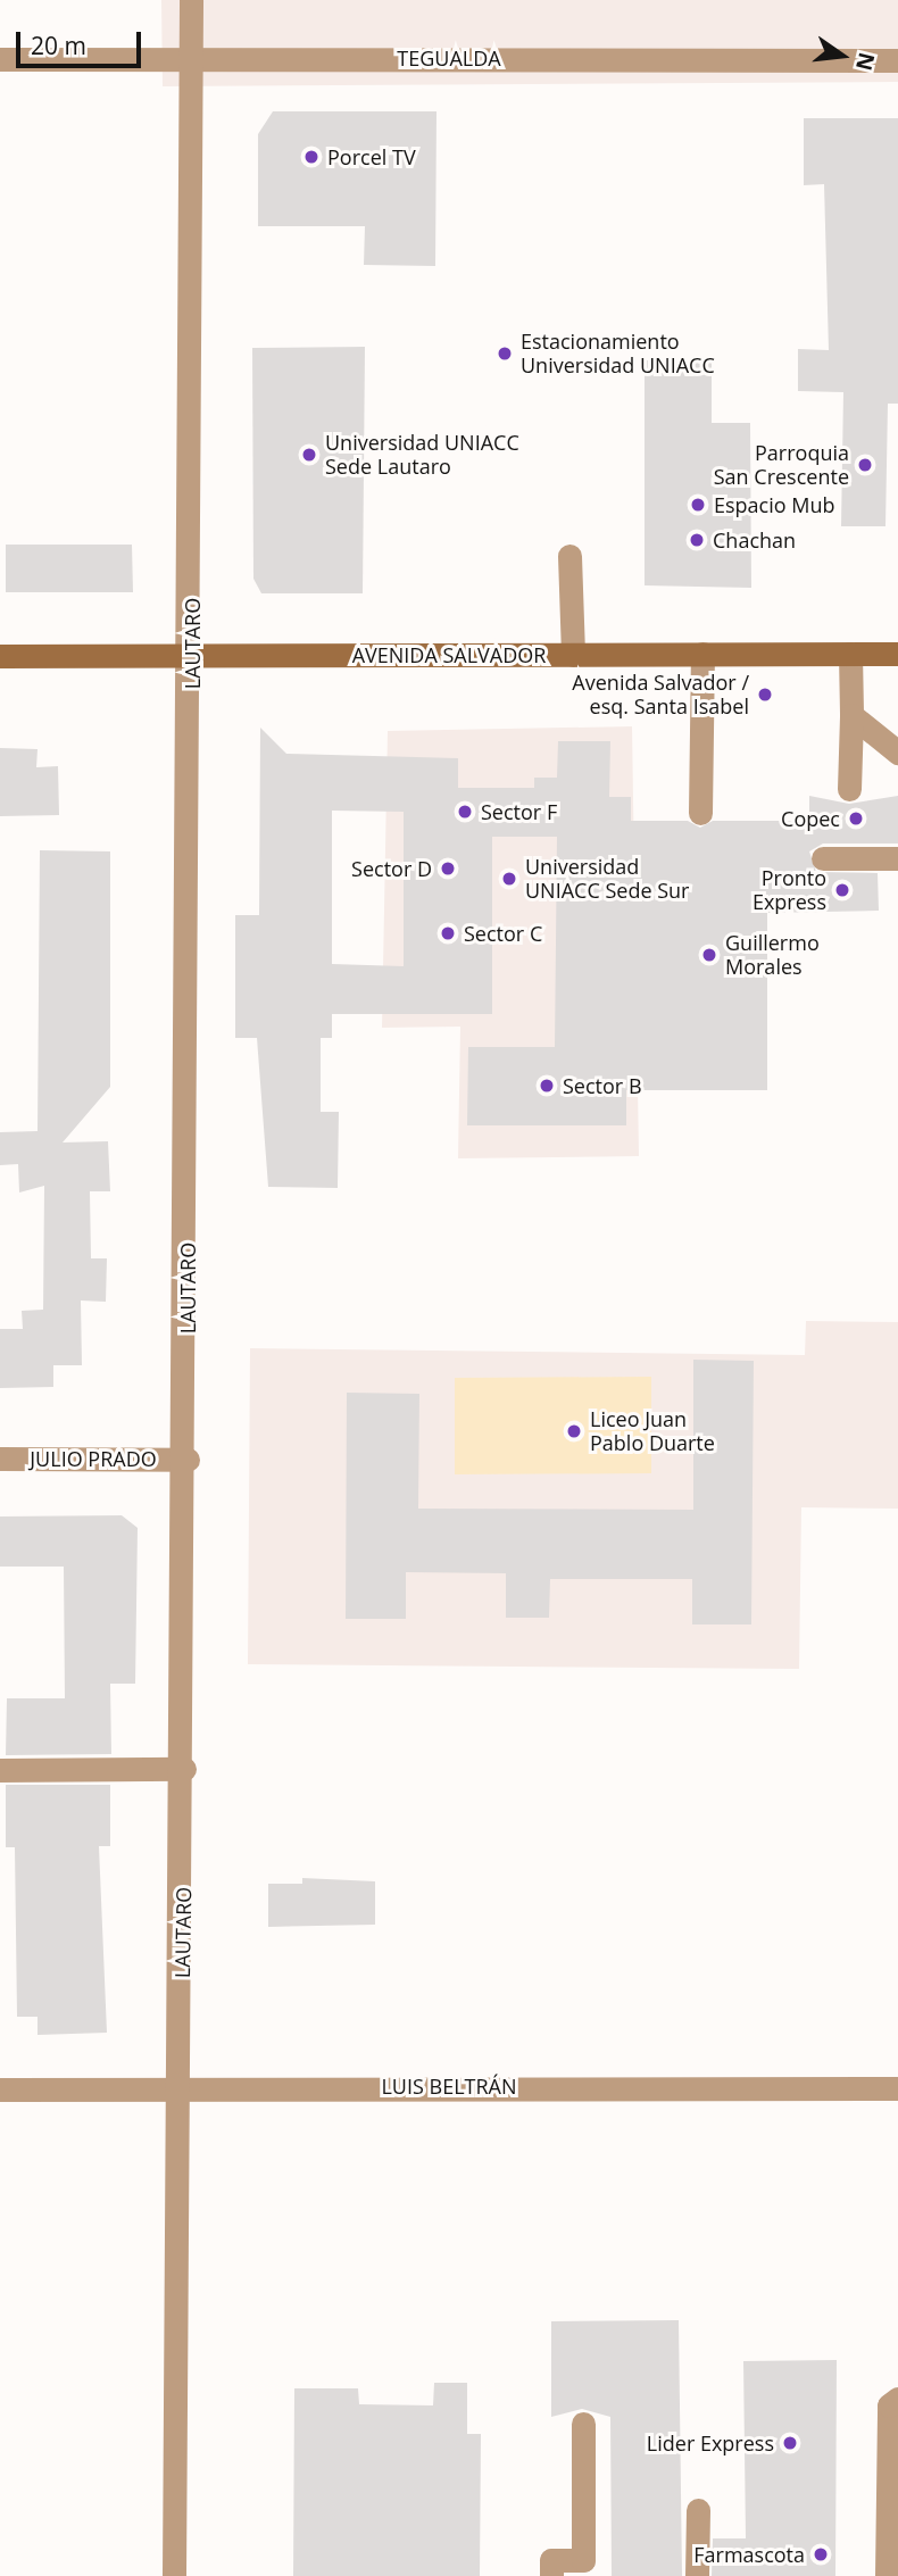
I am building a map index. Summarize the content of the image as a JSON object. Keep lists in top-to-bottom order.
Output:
{
  "streets": {
    "main road": ["AVENIDA SALVADOR"],
    "street": [
      "TEGUALDA",
      "LAUTARO",
      "JULIO PRADO",
      "LUIS BELTRÁN"
    ]
  },
  "crossings": [
    ["TEGUALDA", "LAUTARO"],
    ["LAUTARO", "AVENIDA SALVADOR"],
    ["LAUTARO", "JULIO PRADO"],
    ["LAUTARO", "LUIS BELTRÁN"]
  ],
  "places": [
    "Porcel TV",
    "Estacionamiento Universidad UNIACC",
    "Universidad UNIACC Sede Lautaro",
    "Parroquia San Crescente",
    "Espacio Mub",
    "Chachan",
    "Avenida Salvador / esq. Santa Isabel",
    "Sector F",
    "Copec",
    "Sector D",
    "Universidad UNIACC Sede Sur",
    "Pronto Express",
    "Sector C",
    "Guillermo Morales",
    "Sector B",
    "Liceo Juan Pablo Duarte",
    "Lider Express",
    "Farmascota"
  ],
  "scale_bar": "20 m",
  "north": "right"
}
